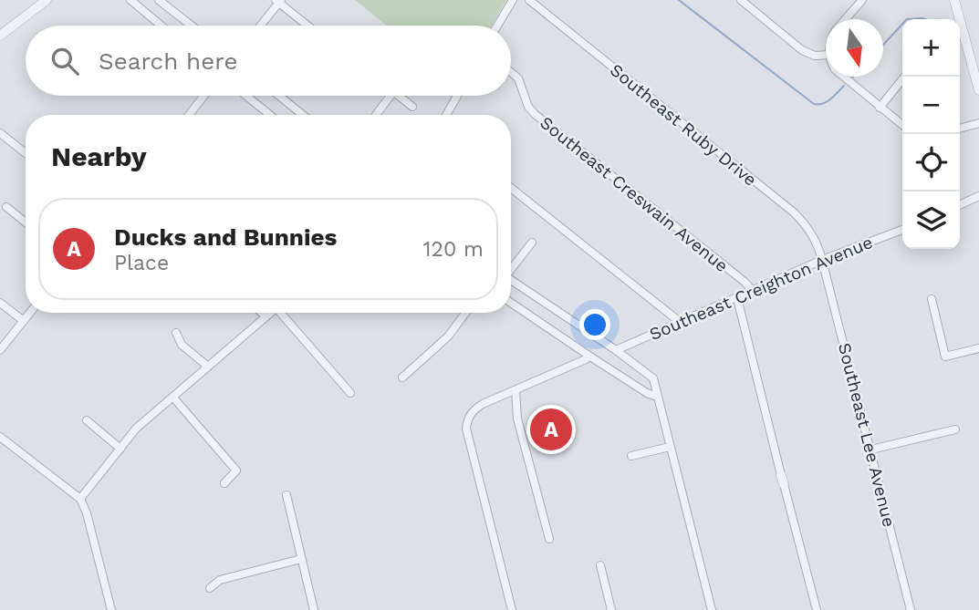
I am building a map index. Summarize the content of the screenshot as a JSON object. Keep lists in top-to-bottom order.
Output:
{
  "streets": {
    "street": [
      "Southeast Ruby Drive",
      "Southeast Creswain Avenue",
      "Southeast Creighton Avenue",
      "Southeast Lee Avenue"
    ]
  },
  "crossings": [
    ["Southeast Ruby Drive", "Southeast Creighton Avenue"],
    ["Southeast Ruby Drive", "Southeast Lee Avenue"],
    ["Southeast Creswain Avenue", "Southeast Creighton Avenue"],
    ["Southeast Creighton Avenue", "Southeast Lee Avenue"]
  ],
  "north": "bottom",
  "page": {
    "map_buttons": ["+", "−"],
    "search": "Search here",
    "heading": "Nearby",
    "list": [
      {
        "mark": "A",
        "name": "Ducks and Bunnies",
        "note": "Place",
        "value": "120 m"
      }
    ],
    "pins": "A"
  }
}
